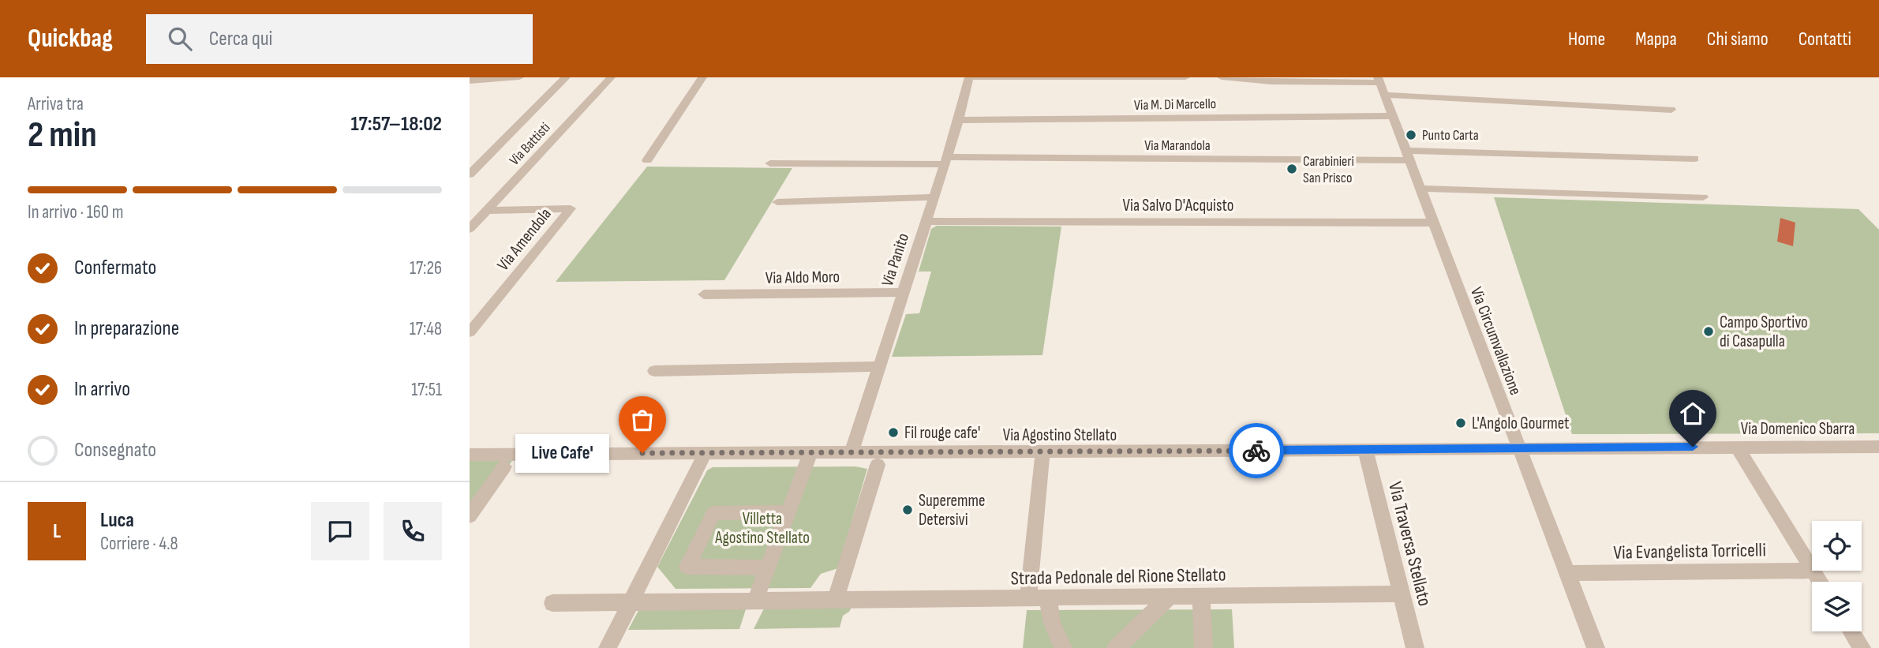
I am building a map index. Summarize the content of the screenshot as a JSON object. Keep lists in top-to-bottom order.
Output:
{
  "streets": {
    "street": [
      "Via M. Di Marcello",
      "Via Battisti",
      "Via Marandola",
      "Via Salvo D'Acquisto",
      "Via Amendola",
      "Via Panito",
      "Via Aldo Moro",
      "Via Circumvallazione",
      "Via Domenico Sbarra",
      "Via Agostino Stellato",
      "Via Traversa Stellato",
      "Via Evangelista Torricelli",
      "Strada Pedonale del Rione Stellato"
    ]
  },
  "crossings": [
    ["Via M. Di Marcello", "Via Panito"],
    ["Via M. Di Marcello", "Via Circumvallazione"],
    ["Via Battisti", "Via Amendola"],
    ["Via Marandola", "Via Panito"],
    ["Via Marandola", "Via Circumvallazione"],
    ["Via Salvo D'Acquisto", "Via Panito"],
    ["Via Salvo D'Acquisto", "Via Circumvallazione"],
    ["Via Panito", "Via Aldo Moro"],
    ["Via Panito", "Via Agostino Stellato"],
    ["Via Circumvallazione", "Via Domenico Sbarra"],
    ["Via Circumvallazione", "Via Agostino Stellato"],
    ["Via Circumvallazione", "Via Evangelista Torricelli"],
    ["Via Domenico Sbarra", "Via Agostino Stellato"],
    ["Via Agostino Stellato", "Via Traversa Stellato"],
    ["Via Traversa Stellato", "Strada Pedonale del Rione Stellato"]
  ],
  "parks": ["Villetta Agostino Stellato"],
  "places": [
    "Punto Carta",
    "Carabinieri San Prisco",
    "Campo Sportivo di Casapulla",
    "L'Angolo Gourmet",
    "Fil rouge cafe'",
    "Live Cafe'",
    "Superemme Detersivi"
  ],
  "page": {
    "header": "Quickbag",
    "search": "Cerca qui",
    "nav": [
      "Home",
      "Mappa",
      "Chi siamo",
      "Contatti"
    ],
    "heading": ["2 min", "Arriva tra", "17:57–18:02"],
    "panel": ["Luca", "Corriere · 4.8"],
    "bar": "In arrivo · 160 m",
    "list": [
      ["Confermato", "17:26"],
      ["In preparazione", "17:48"],
      ["In arrivo", "17:51"],
      "Consegnato"
    ],
    "bubble": "Live Cafe'",
    "round": "L"
  }
}
